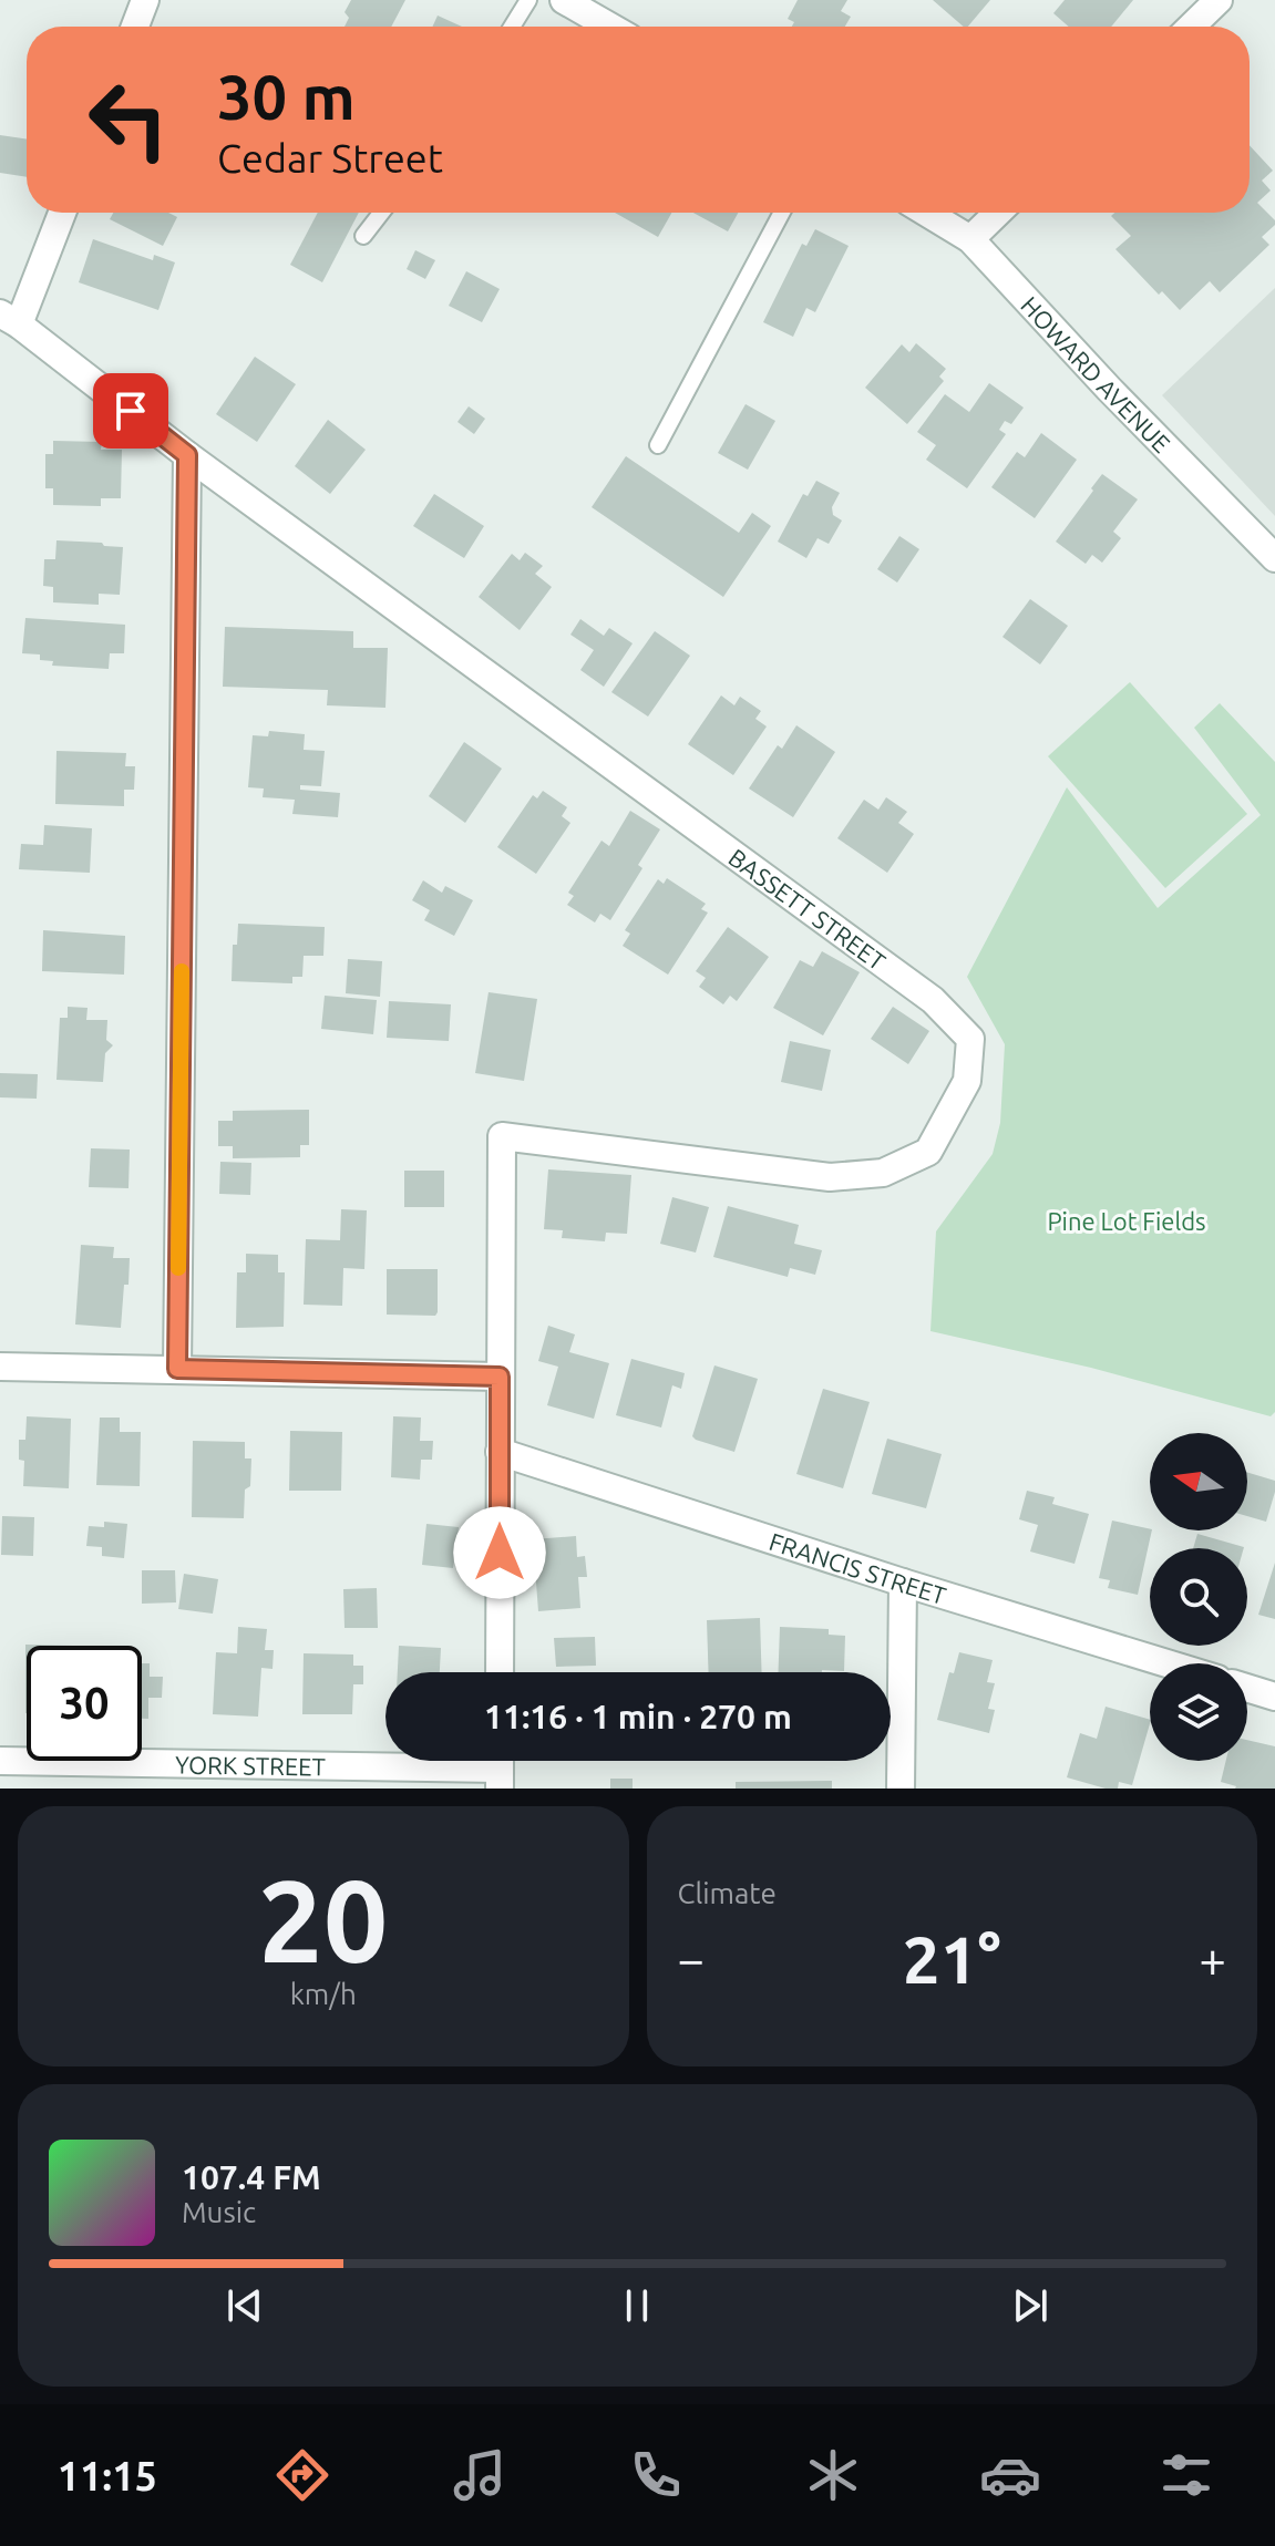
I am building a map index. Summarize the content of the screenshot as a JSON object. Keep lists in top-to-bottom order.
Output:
{
  "streets": {
    "street": [
      "HOWARD AVENUE",
      "BASSETT STREET",
      "FRANCIS STREET",
      "YORK STREET"
    ]
  },
  "parks": ["Pine Lot Fields"],
  "north": "left",
  "page": {
    "turn": ["30 m", "Cedar Street"],
    "limit": "30",
    "trip": "11:16 · 1 min · 270 m",
    "tile": [
      ["20", "km/h"],
      "Climate"
    ],
    "heat": ["−", "21°", "+"],
    "song": ["107.4 FM", "Music"],
    "tabs": "11:15"
  }
}
